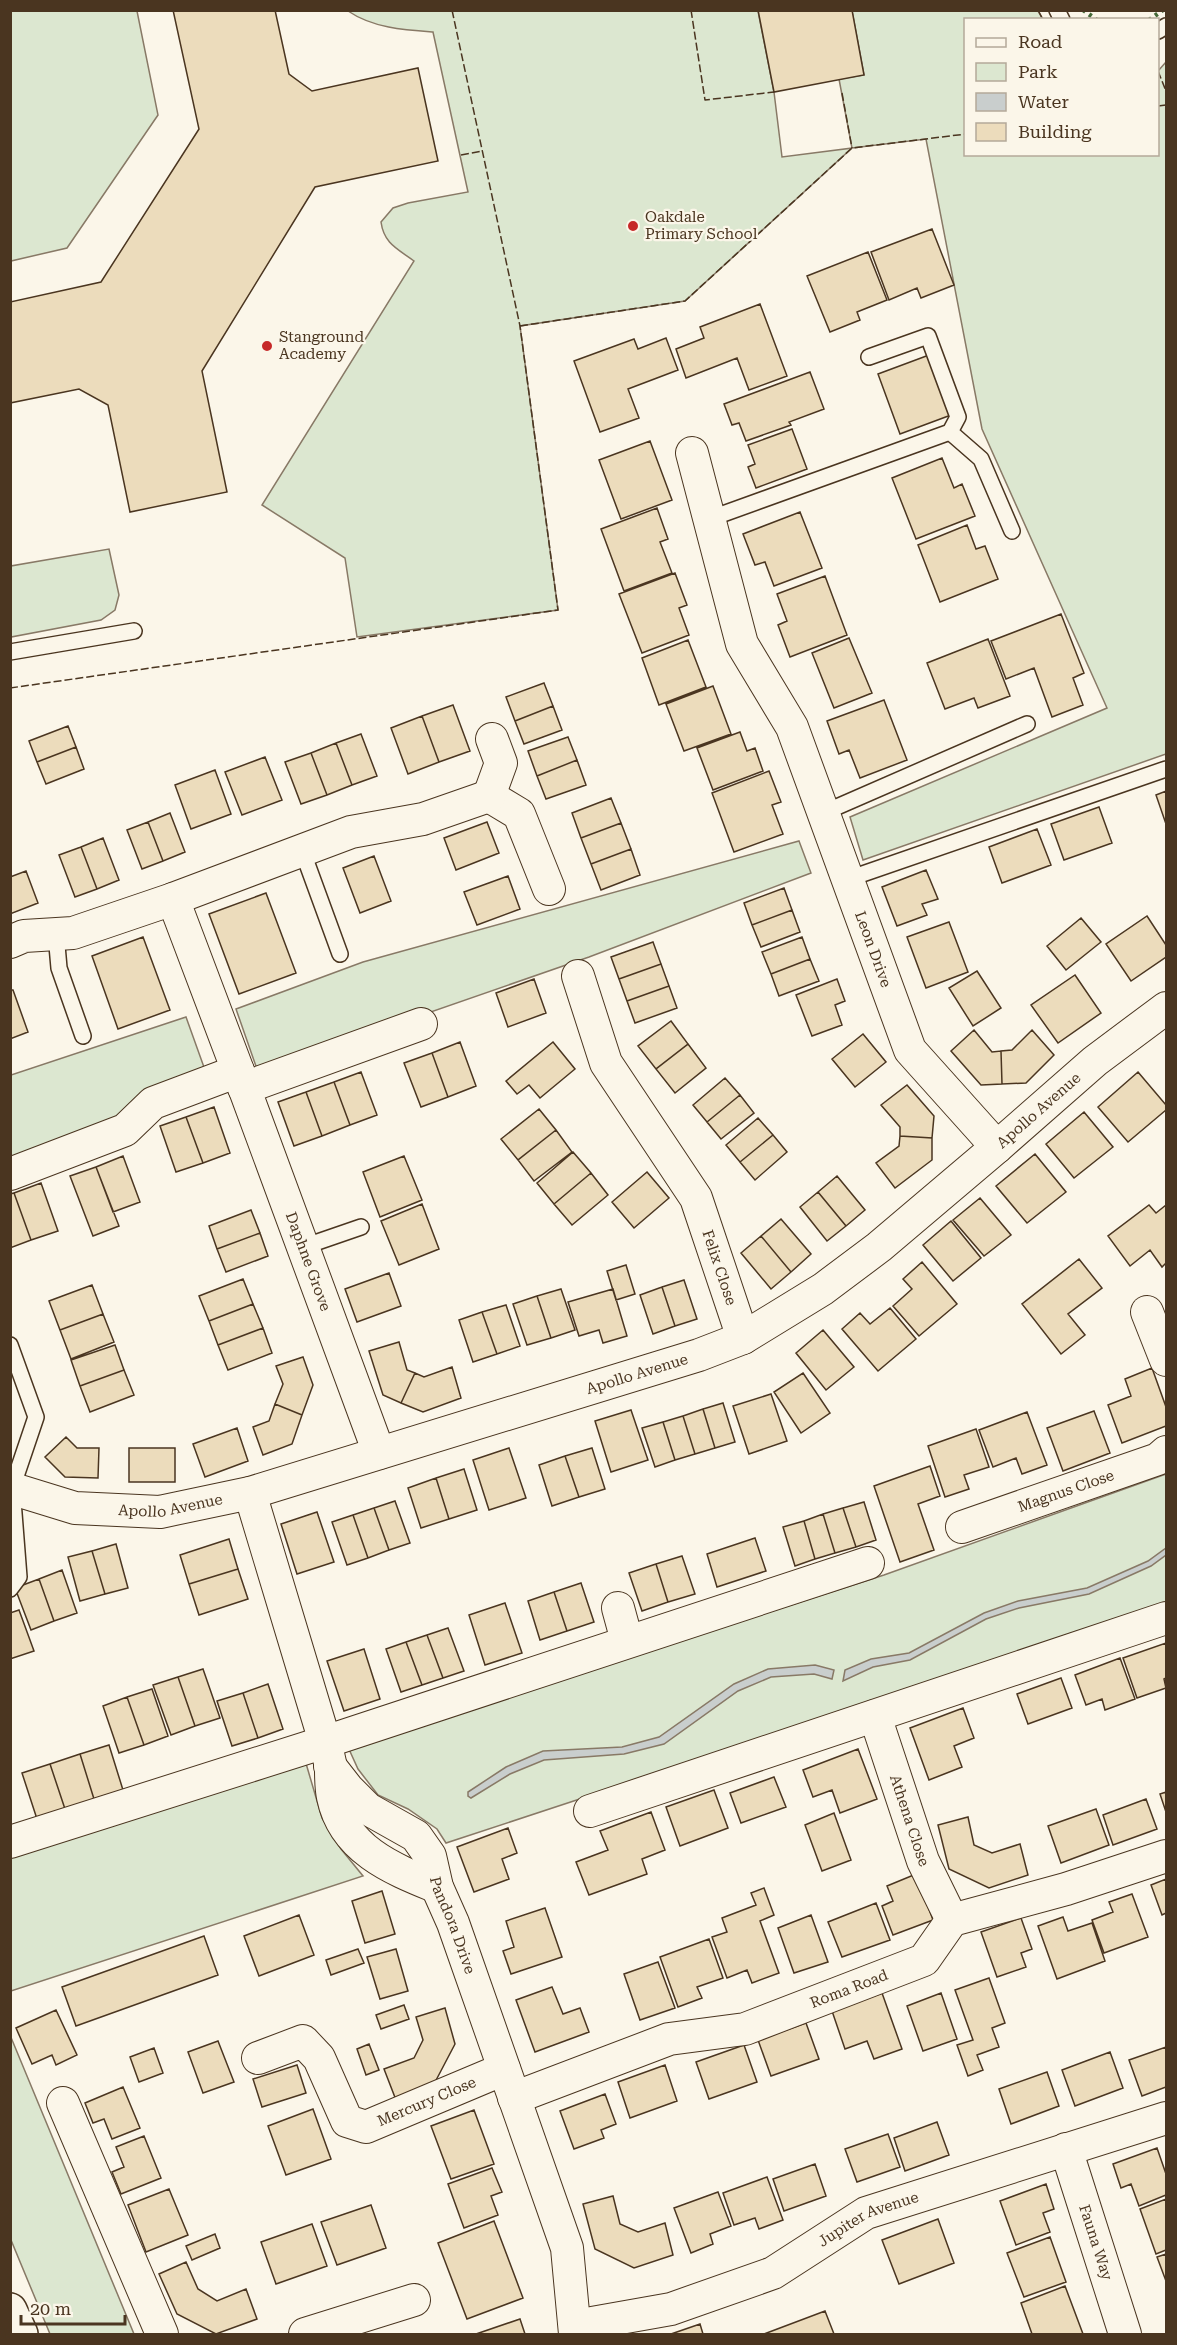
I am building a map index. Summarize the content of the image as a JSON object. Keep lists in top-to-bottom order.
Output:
{
  "streets": {
    "street": [
      "Leon Drive",
      "Apollo Avenue",
      "Daphne Grove",
      "Felix Close",
      "Magnus Close",
      "Athena Close",
      "Pandora Drive",
      "Roma Road",
      "Mercury Close",
      "Jupiter Avenue",
      "Fauna Way"
    ]
  },
  "crossings": [
    ["Leon Drive", "Apollo Avenue"],
    ["Apollo Avenue", "Daphne Grove"],
    ["Apollo Avenue", "Felix Close"],
    ["Athena Close", "Roma Road"],
    ["Pandora Drive", "Roma Road"],
    ["Pandora Drive", "Mercury Close"],
    ["Pandora Drive", "Jupiter Avenue"],
    ["Jupiter Avenue", "Fauna Way"]
  ],
  "places": ["Oakdale Primary School", "Stanground Academy"],
  "legend": [
    "Road",
    "Park",
    "Water",
    "Building"
  ],
  "scale_bar": "20 m"
}
